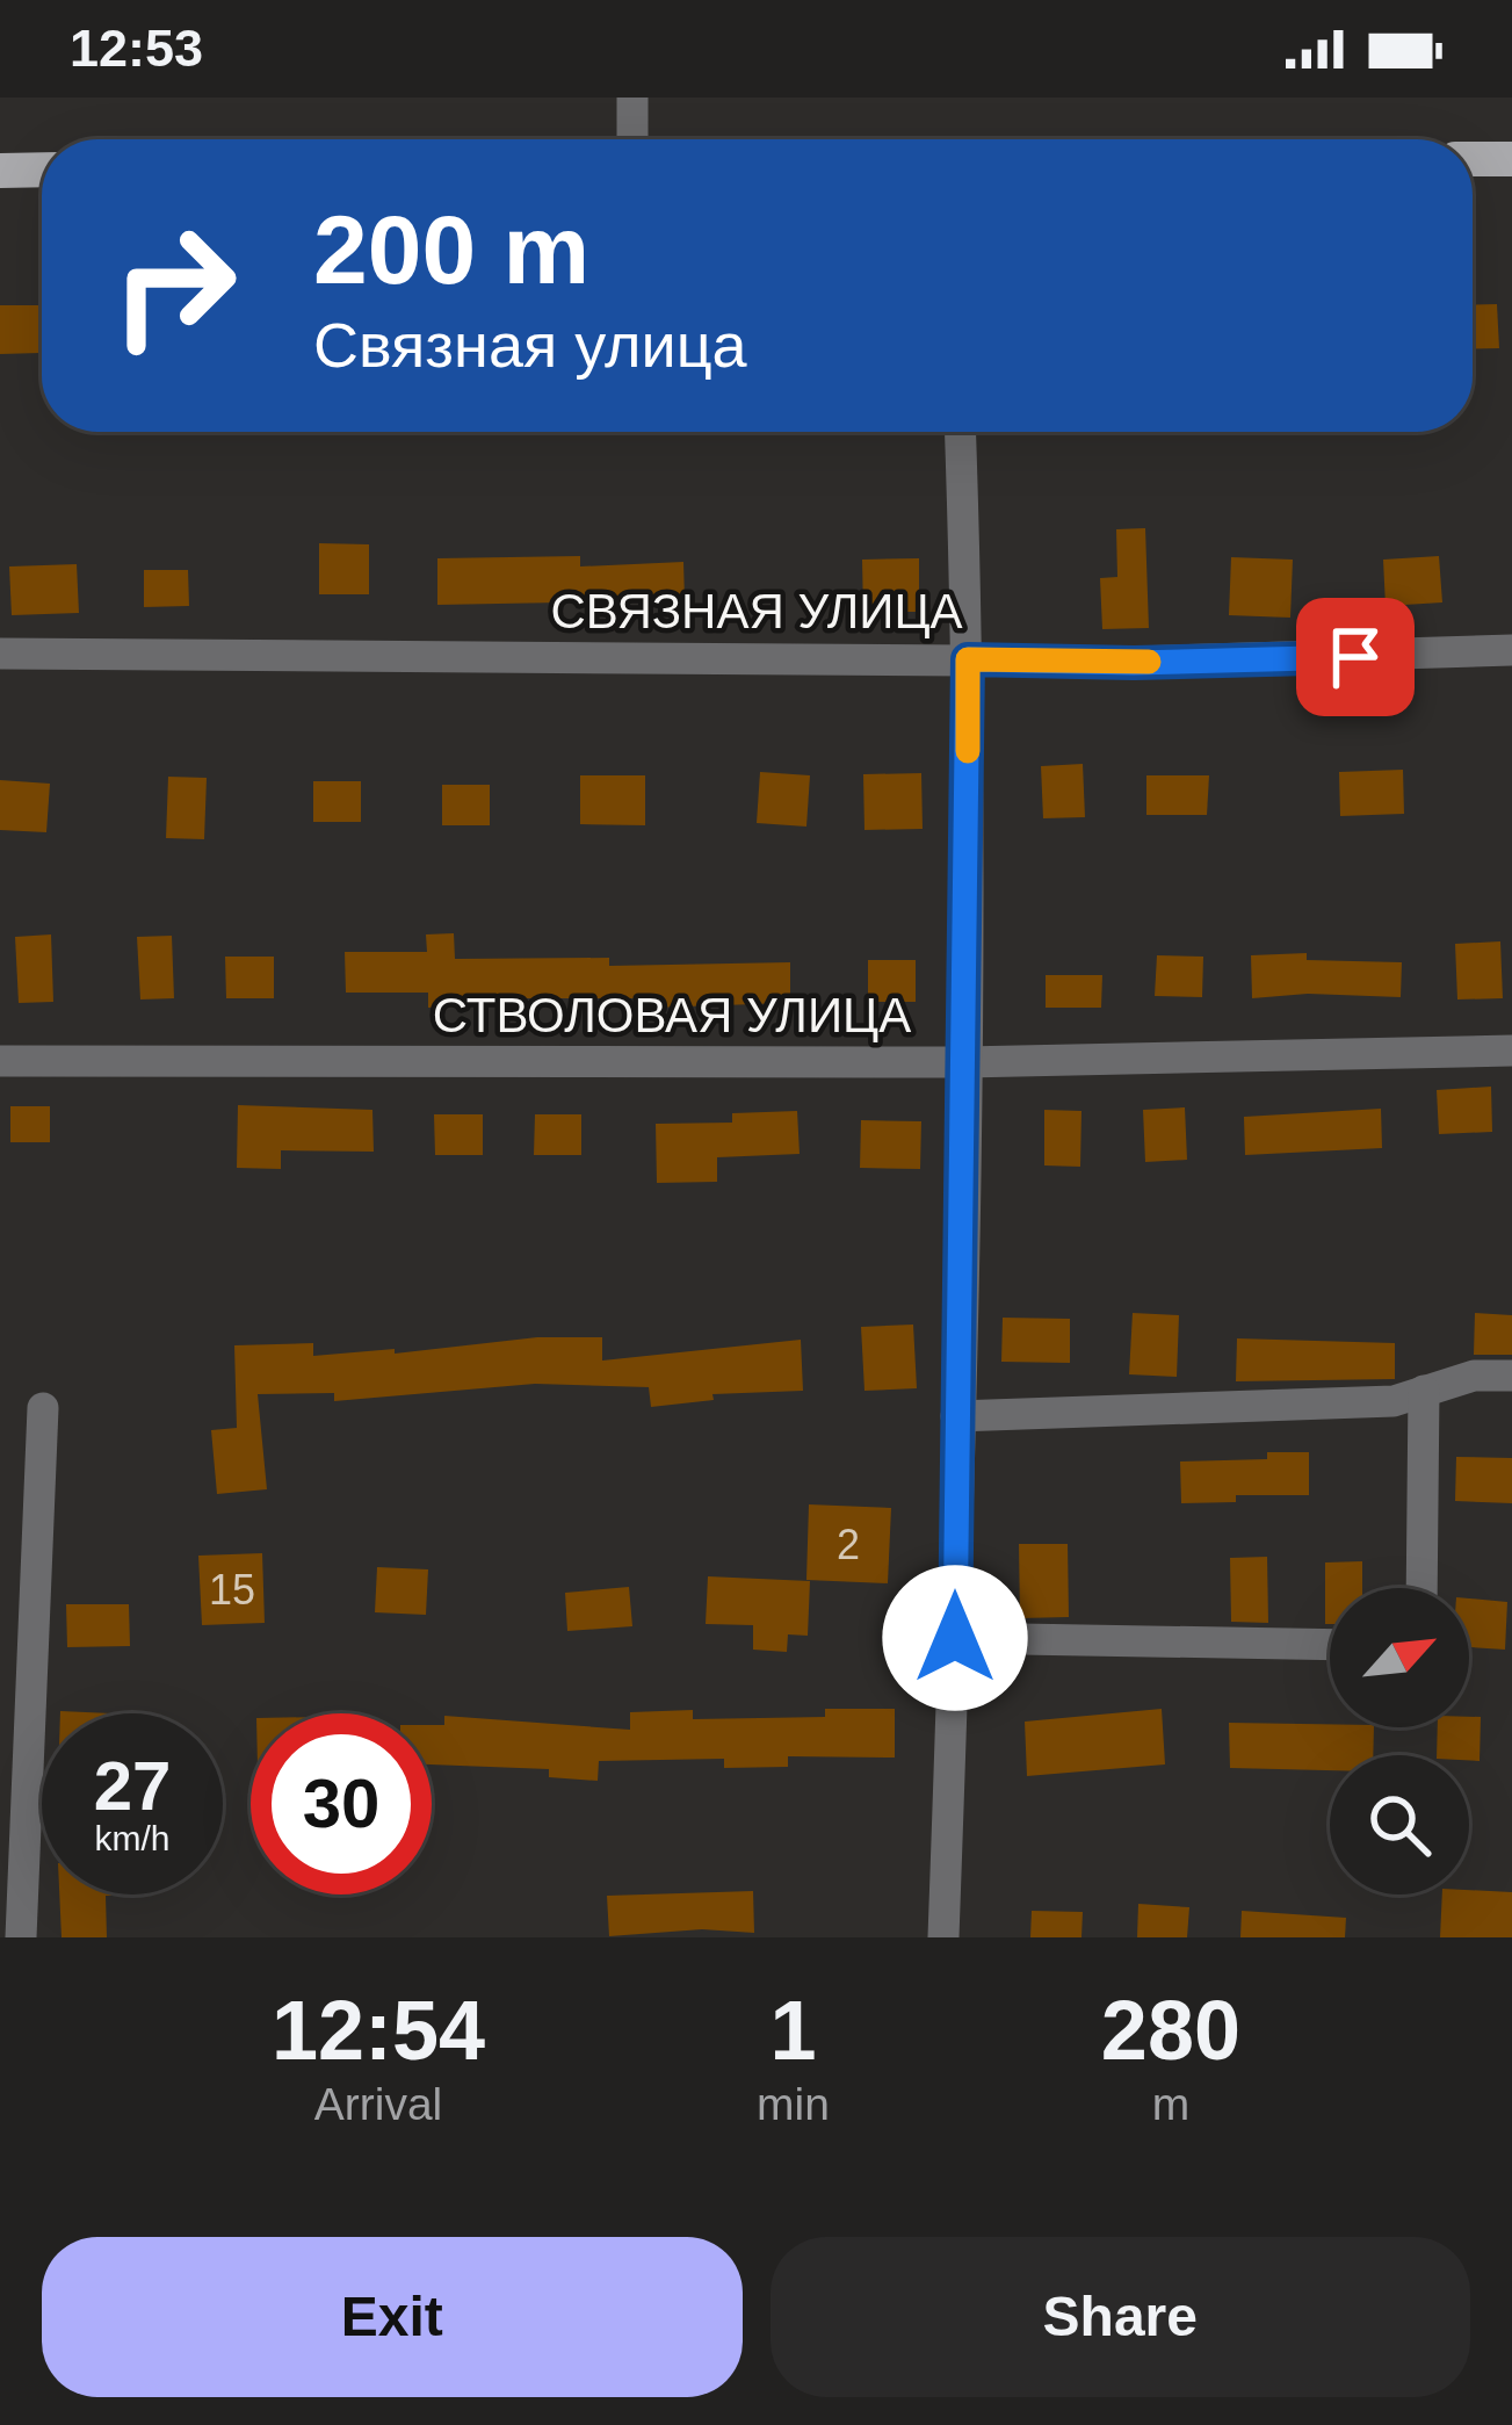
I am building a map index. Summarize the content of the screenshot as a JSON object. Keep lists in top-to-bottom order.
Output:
{
  "streets": {
    "street": ["СВЯЗНАЯ УЛИЦА", "СТВОЛОВАЯ УЛИЦА"]
  },
  "house_numbers": ["2", "15"],
  "north": "top right",
  "page": {
    "status": "12:53",
    "turn": ["200 m", "Связная улица"],
    "speed": "27 km/h",
    "limit": "30",
    "eta": [
      "12:54",
      "Arrival",
      "1",
      "min",
      "280",
      "m"
    ],
    "buttons": ["Exit", "Share"]
  }
}
